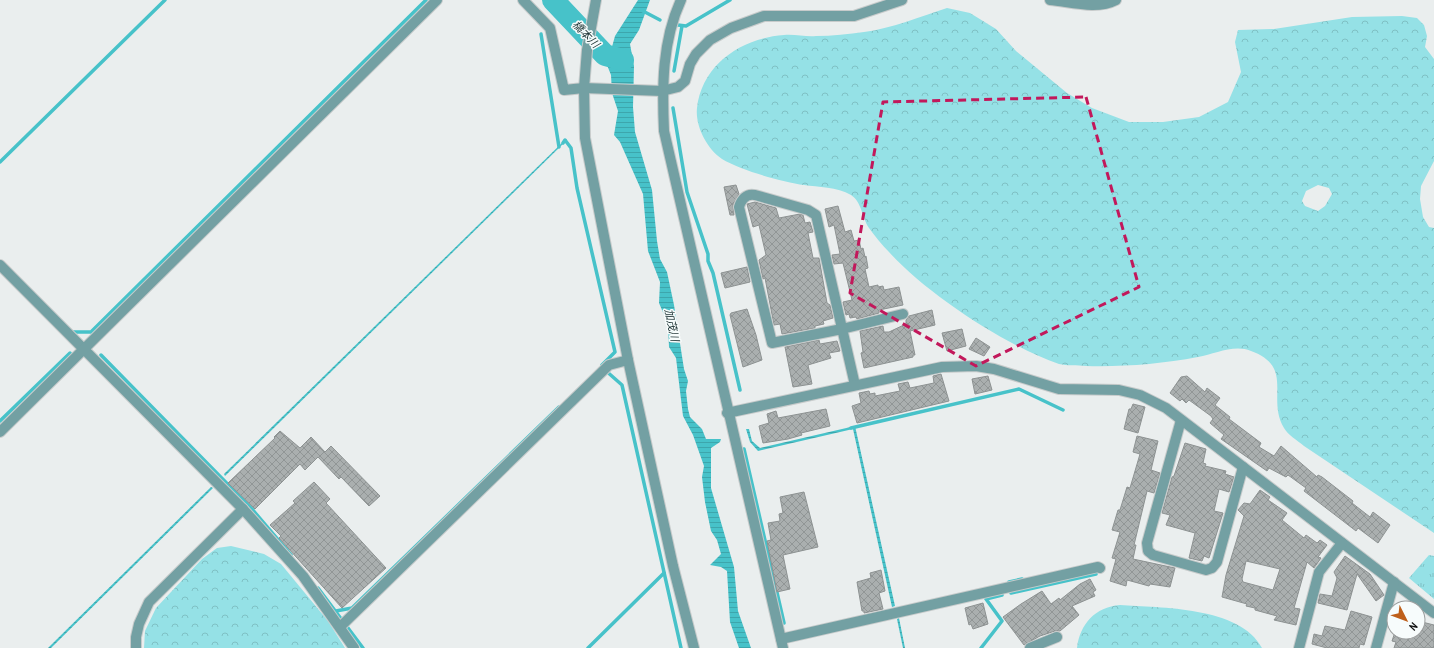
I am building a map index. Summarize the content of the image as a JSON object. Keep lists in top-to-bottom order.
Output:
{
  "water": ["橋本川", "加茂川"],
  "north": "bottom right"
}
